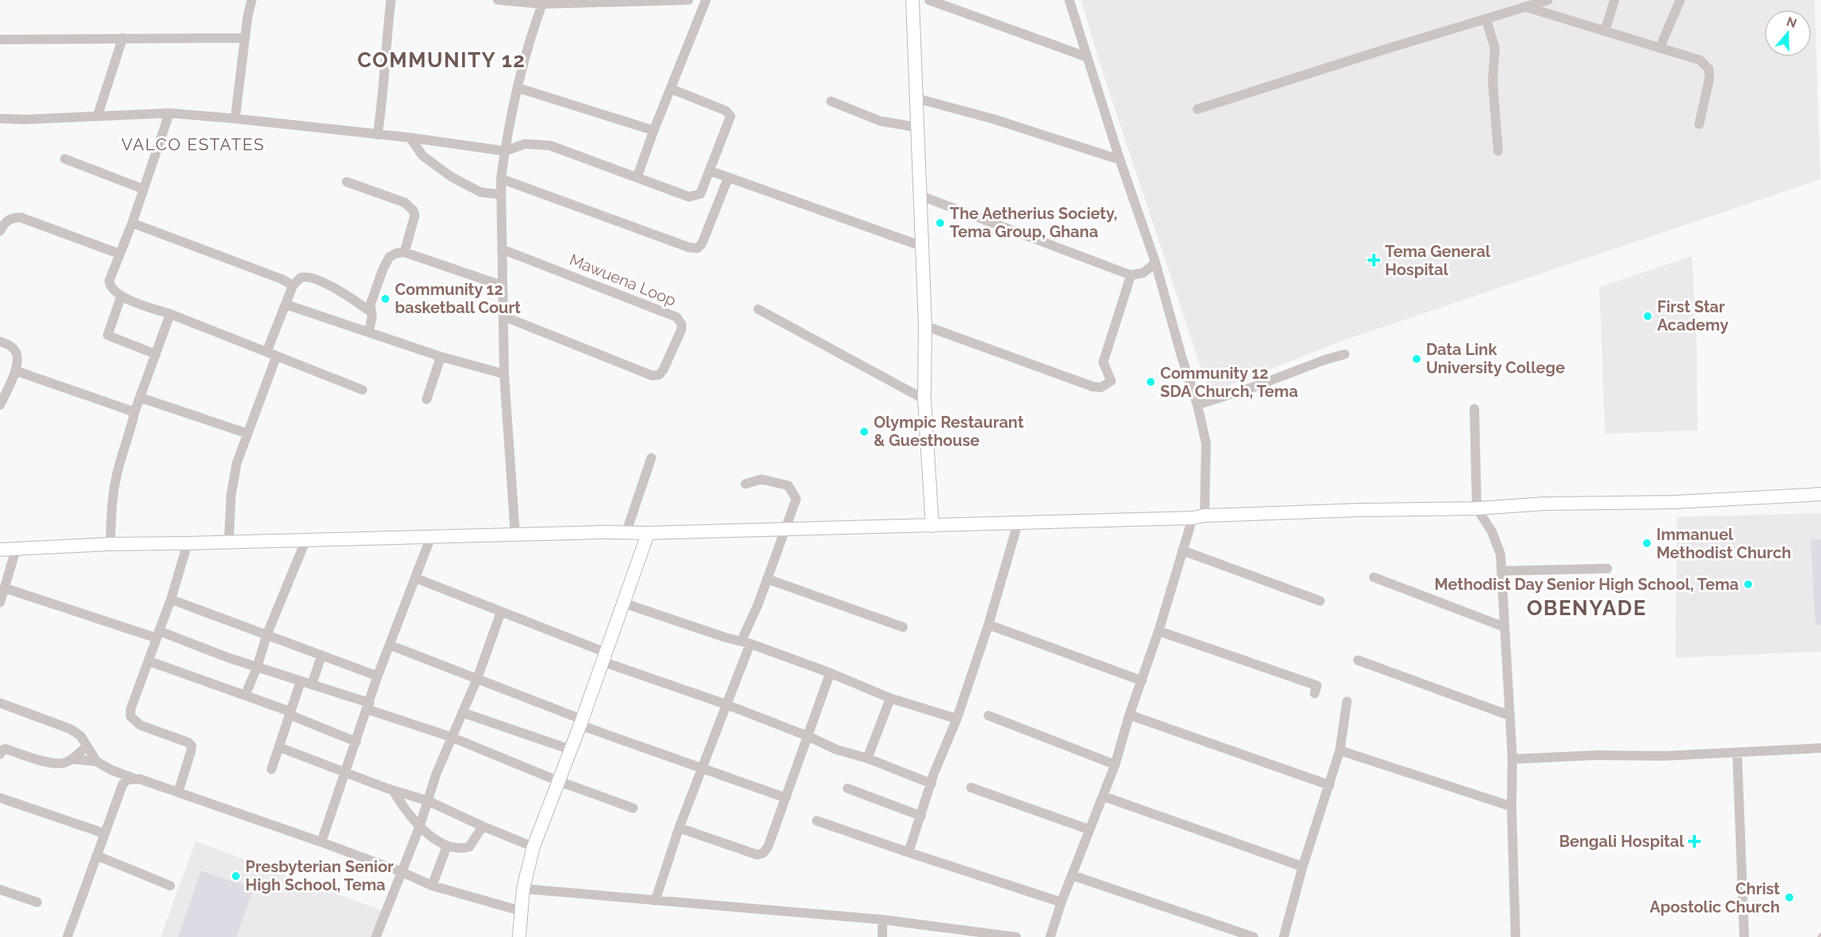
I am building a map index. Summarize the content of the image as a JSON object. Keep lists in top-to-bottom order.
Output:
{
  "streets": {
    "street": ["Mawuena Loop"]
  },
  "districts": ["COMMUNITY 12", "VALCO ESTATES", "OBENYADE"],
  "places": {
    "other": [
      "The Aetherius Society, Tema Group, Ghana",
      "Community 12 basketball Court",
      "First Star Academy",
      "Data Link University College",
      "Community 12 SDA Church, Tema",
      "Olympic Restaurant & Guesthouse",
      "Immanuel Methodist Church",
      "Methodist Day Senior High School, Tema",
      "Presbyterian Senior High School, Tema",
      "Christ Apostolic Church"
    ],
    "health": ["Tema General Hospital", "Bengali Hospital"]
  },
  "north": "top"
}
